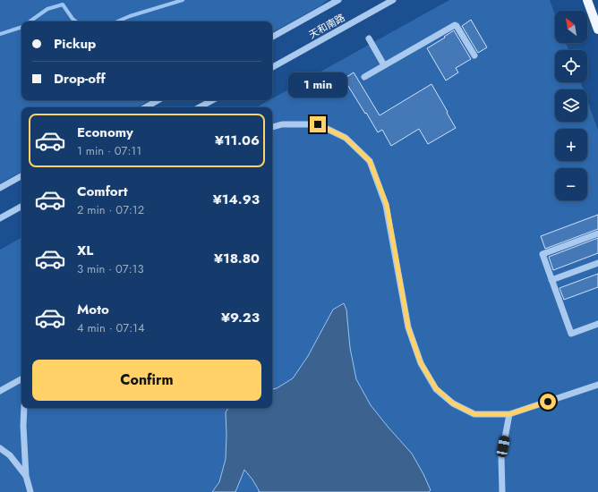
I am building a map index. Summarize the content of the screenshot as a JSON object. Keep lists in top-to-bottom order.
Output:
{
  "streets": {
    "street": ["天和南路"]
  },
  "north": "top left",
  "page": {
    "map_buttons": ["+", "−"],
    "banner": ["Pickup", "Drop-off"],
    "bubble": "1 min",
    "list": [
      {
        "name": "Economy",
        "note": "1 min · 07:11",
        "value": "¥11.06"
      },
      {
        "name": "Comfort",
        "note": "2 min · 07:12",
        "value": "¥14.93"
      },
      {
        "name": "XL",
        "note": "3 min · 07:13",
        "value": "¥18.80"
      },
      {
        "name": "Moto",
        "note": "4 min · 07:14",
        "value": "¥9.23"
      }
    ],
    "buttons": "Confirm"
  }
}
